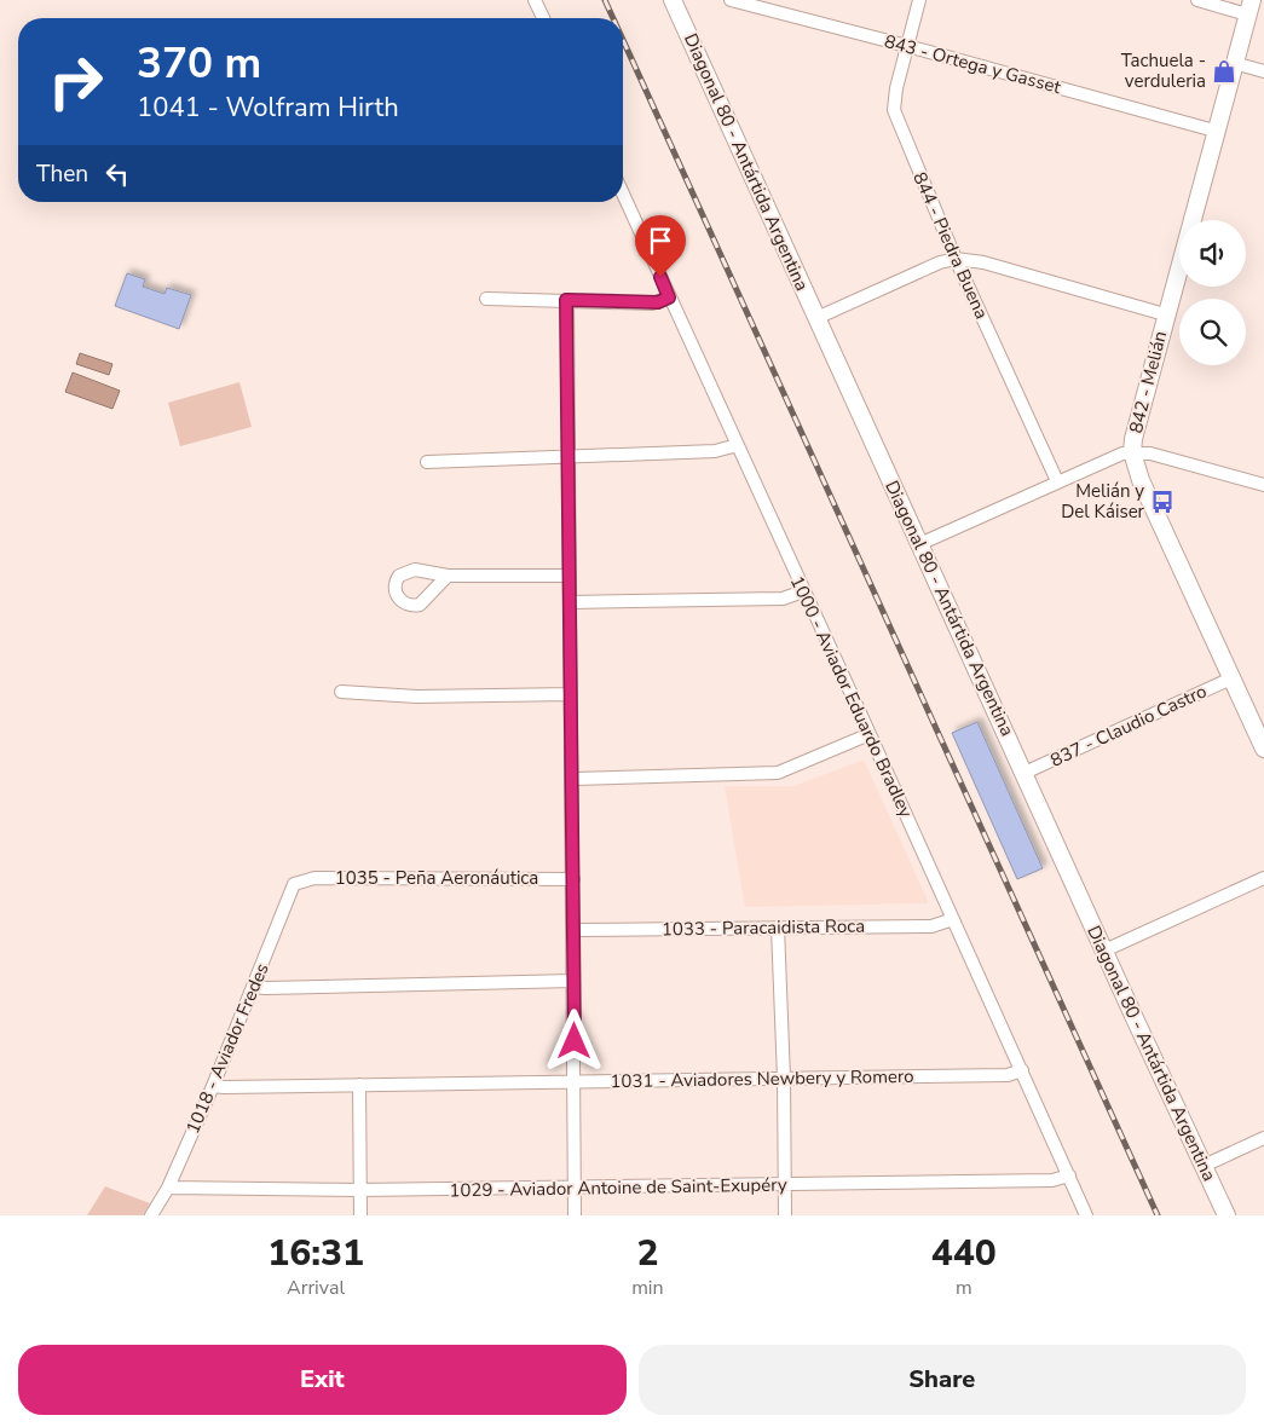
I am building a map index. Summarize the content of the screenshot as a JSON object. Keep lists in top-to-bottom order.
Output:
{
  "streets": {
    "main road": ["Diagonal 80 - Antártida Argentina", "842 - Melián"],
    "street": [
      "843 - Ortega y Gasset",
      "844 - Piedra Buena",
      "1000 - Aviador Eduardo Bradley",
      "837 - Claudio Castro",
      "1035 - Peña Aeronáutica",
      "1033 - Paracaidista Roca",
      "1018 - Aviador Fredes",
      "1031 - Aviadores Newbery y Romero",
      "1029 - Aviador Antoine de Saint-Exupéry"
    ]
  },
  "crossings": [
    ["843 - Ortega y Gasset", "844 - Piedra Buena"],
    ["843 - Ortega y Gasset", "842 - Melián"],
    ["Diagonal 80 - Antártida Argentina", "837 - Claudio Castro"],
    ["842 - Melián", "837 - Claudio Castro"],
    ["1000 - Aviador Eduardo Bradley", "1033 - Paracaidista Roca"],
    ["1000 - Aviador Eduardo Bradley", "1031 - Aviadores Newbery y Romero"],
    ["1000 - Aviador Eduardo Bradley", "1029 - Aviador Antoine de Saint-Exupéry"],
    ["1035 - Peña Aeronáutica", "1018 - Aviador Fredes"],
    ["1018 - Aviador Fredes", "1031 - Aviadores Newbery y Romero"],
    ["1018 - Aviador Fredes", "1029 - Aviador Antoine de Saint-Exupéry"]
  ],
  "places": {
    "shop": ["Tachuela - verduleria"],
    "bus stop": ["Melián y Del Káiser"]
  },
  "page": {
    "turn": ["370 m", "1041 - Wolfram Hirth"],
    "then": "Then",
    "eta": [
      "16:31",
      "Arrival",
      "2",
      "min",
      "440",
      "m"
    ],
    "buttons": ["Exit", "Share"]
  }
}
